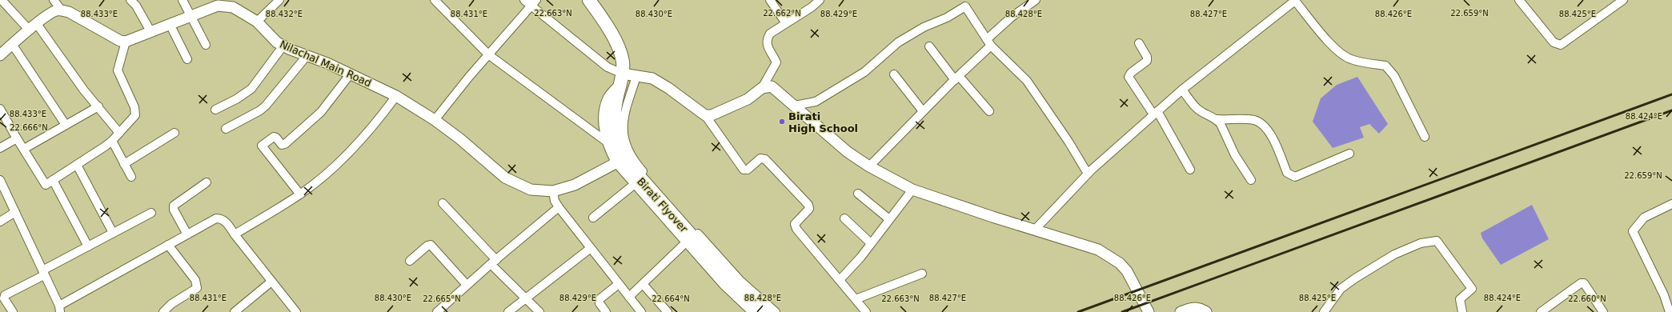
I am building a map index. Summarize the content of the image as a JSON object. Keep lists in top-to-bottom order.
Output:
{
  "streets": {
    "main road": ["Birati Flyover"],
    "street": ["Nilachal Main Road"]
  },
  "places": ["Birati High School"],
  "coordinates": [
    "22.662°N",
    "22.659°N",
    "22.663°N",
    "88.433°E",
    "88.432°E",
    "88.431°E",
    "88.430°E",
    "88.429°E",
    "88.428°E",
    "88.427°E",
    "88.426°E",
    "88.425°E",
    "88.424°E",
    "22.666°N",
    "22.665°N",
    "22.664°N",
    "22.660°N"
  ]
}
